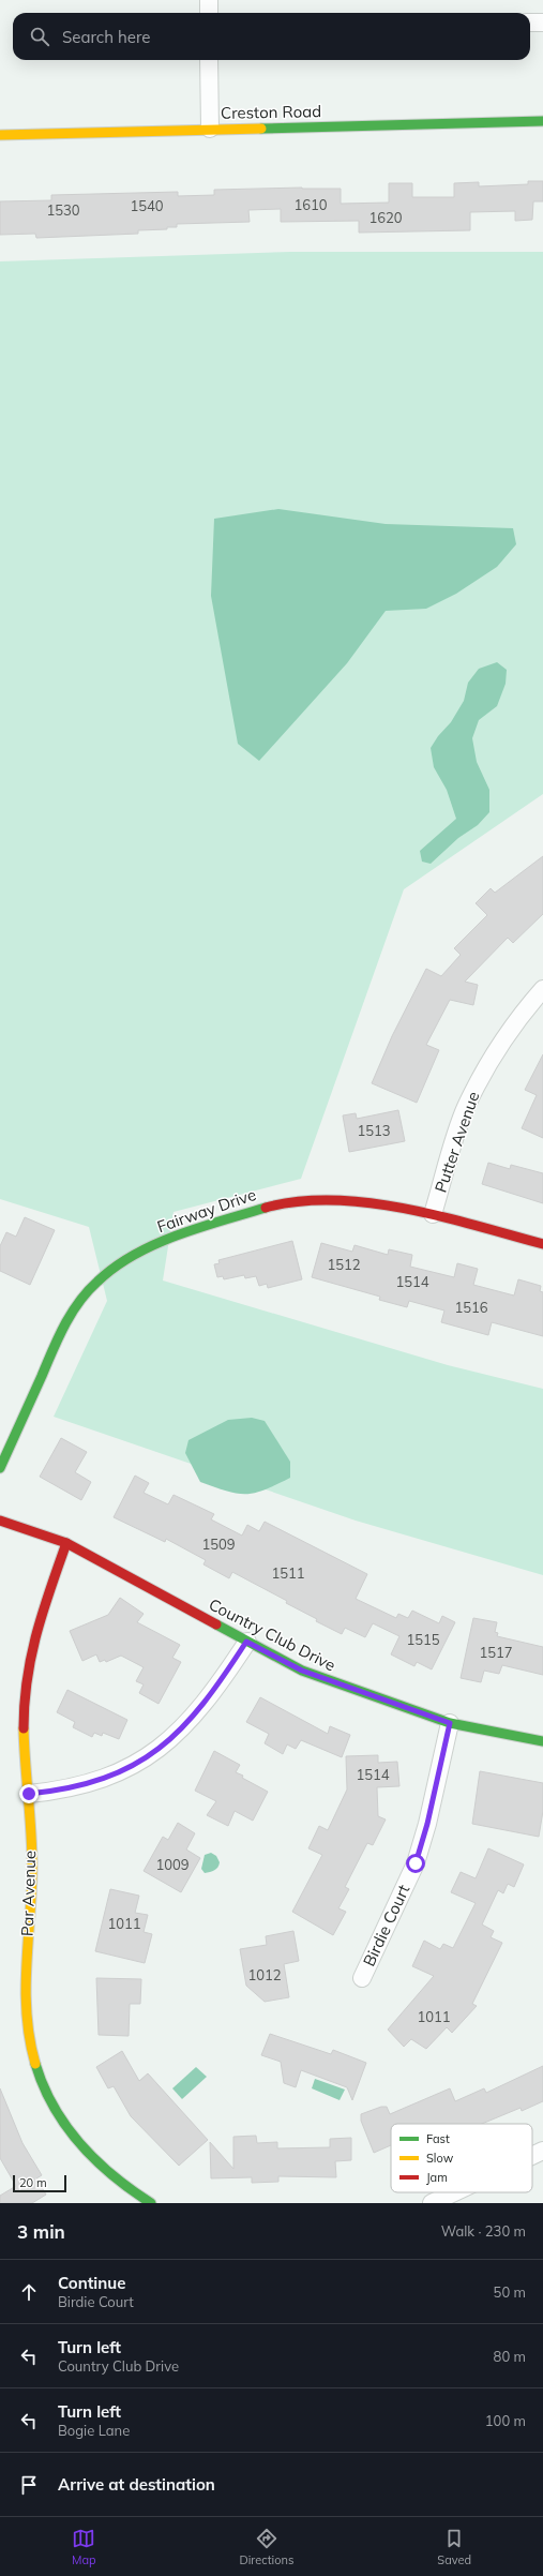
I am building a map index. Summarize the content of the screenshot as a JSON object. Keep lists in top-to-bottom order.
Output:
{
  "streets": {
    "street": [
      "Creston Road",
      "Putter Avenue",
      "Fairway Drive",
      "Country Club Drive",
      "Par Avenue",
      "Birdie Court"
    ]
  },
  "crossings": [
    ["Putter Avenue", "Fairway Drive"],
    ["Country Club Drive", "Par Avenue"],
    ["Country Club Drive", "Birdie Court"]
  ],
  "house_numbers": [
    "1610",
    "1540",
    "1530",
    "1620",
    "1513",
    "1512",
    "1514",
    "1516",
    "1509",
    "1511",
    "1515",
    "1517",
    "1514",
    "1009",
    "1011",
    "1012",
    "1011"
  ],
  "legend": ["Fast", "Slow", "Jam"],
  "scale_bar": "20 m",
  "page": {
    "search": "Search here",
    "scale": "20 m",
    "heading": ["3 min", "Walk · 230 m"],
    "list": [
      ["Continue", "Birdie Court", "50 m"],
      ["Turn left", "Country Club Drive", "80 m"],
      ["Turn left", "Bogie Lane", "100 m"],
      "Arrive at destination"
    ],
    "nav": ["Map", "Directions", "Saved"]
  }
}
